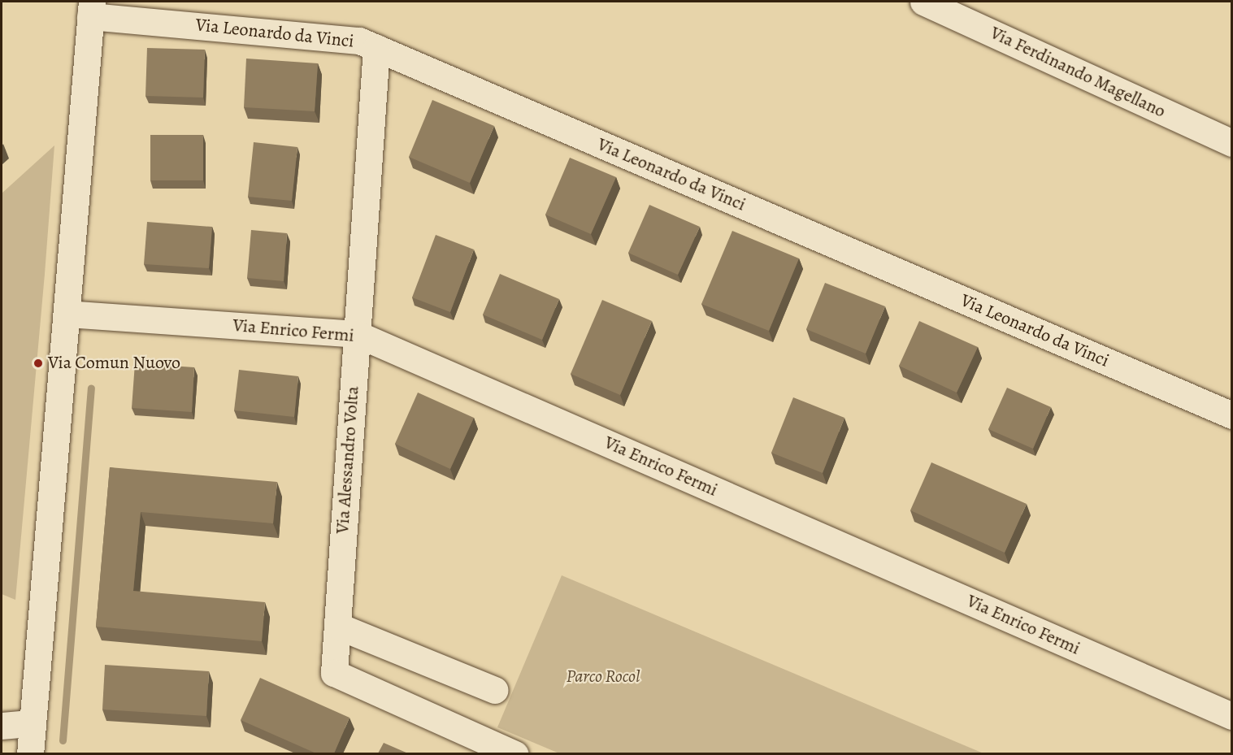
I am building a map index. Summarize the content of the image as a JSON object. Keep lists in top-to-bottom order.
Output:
{
  "streets": {
    "street": [
      "Via Leonardo da Vinci",
      "Via Ferdinando Magellano",
      "Via Enrico Fermi",
      "Via Alessandro Volta"
    ]
  },
  "crossings": [
    ["Via Leonardo da Vinci", "Via Alessandro Volta"],
    ["Via Enrico Fermi", "Via Alessandro Volta"]
  ],
  "parks": ["Parco Rocol"],
  "places": ["Via Comun Nuovo"]
}
